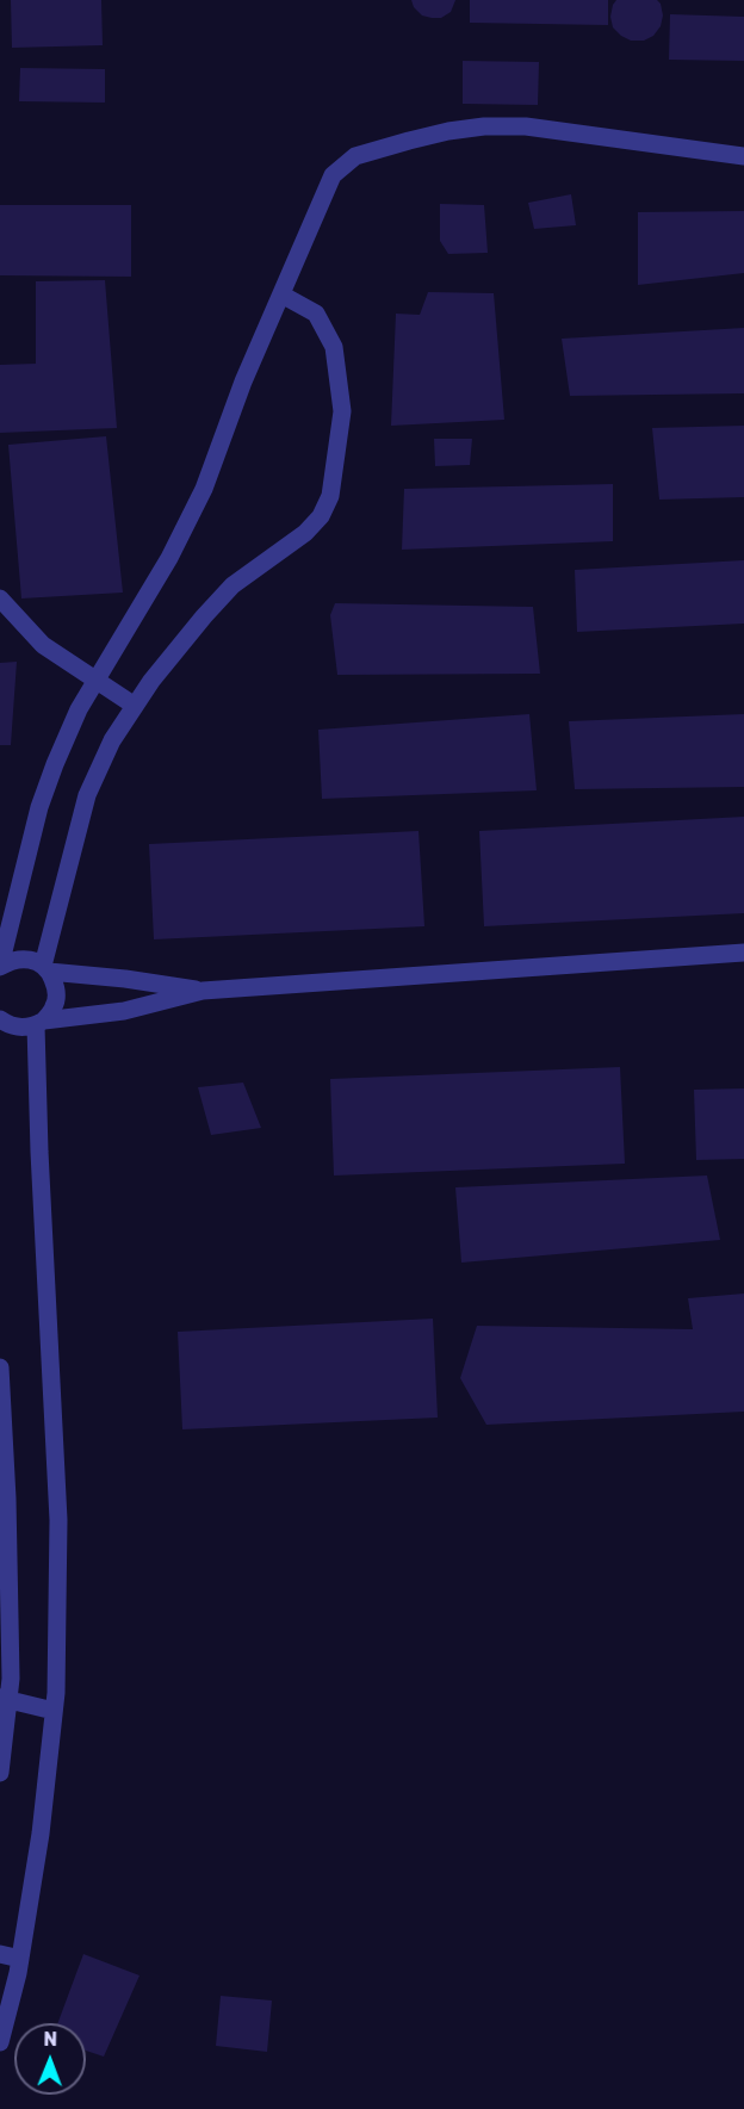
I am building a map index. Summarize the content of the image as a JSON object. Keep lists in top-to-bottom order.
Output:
{
  "north": "top"
}
